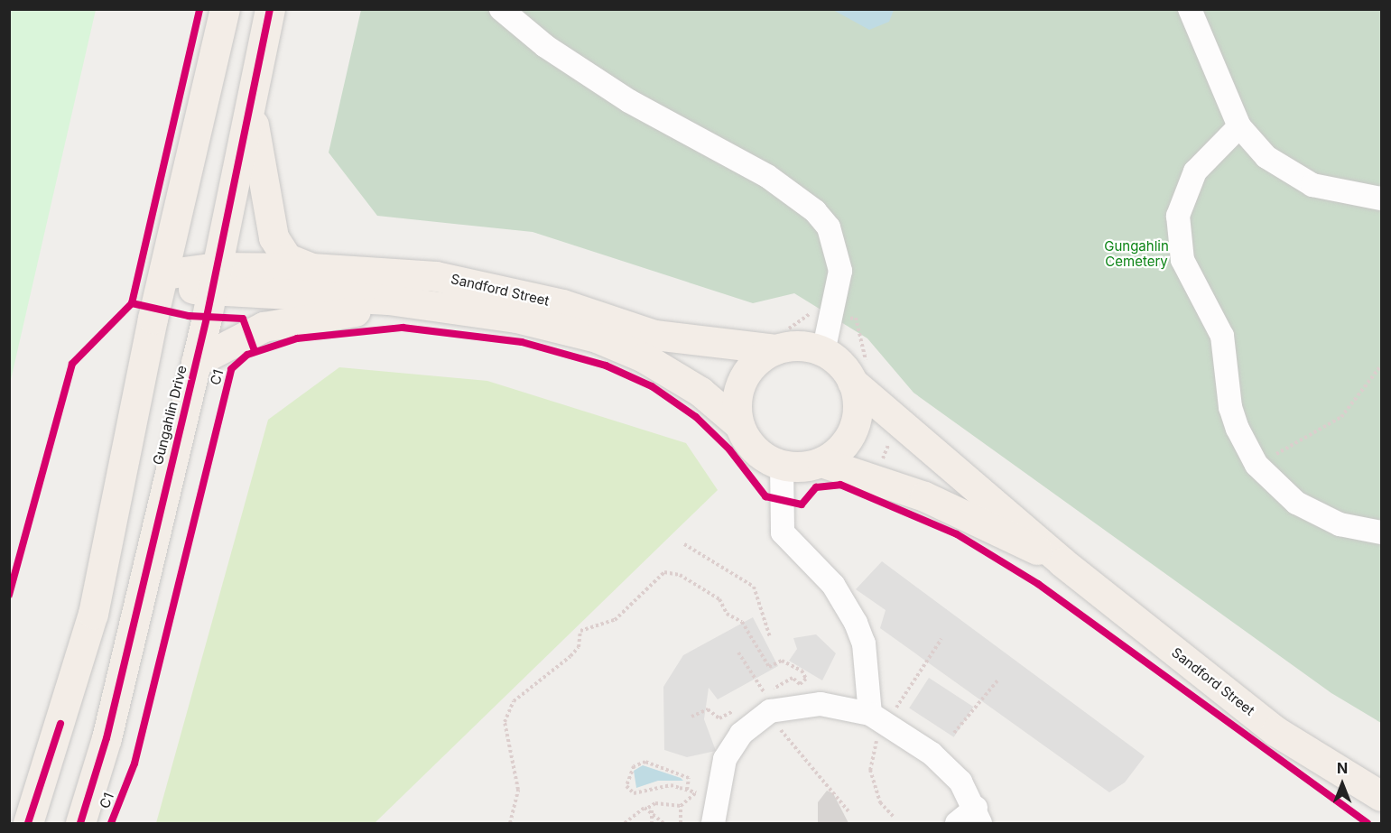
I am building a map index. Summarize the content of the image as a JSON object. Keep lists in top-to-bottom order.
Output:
{
  "streets": {
    "main road": ["Sandford Street", "Gungahlin Drive"],
    "cycle path": ["C1"]
  },
  "crossings": [
    ["Sandford Street", "Gungahlin Drive"]
  ],
  "parks": ["Gungahlin Cemetery"],
  "north": "top"
}
